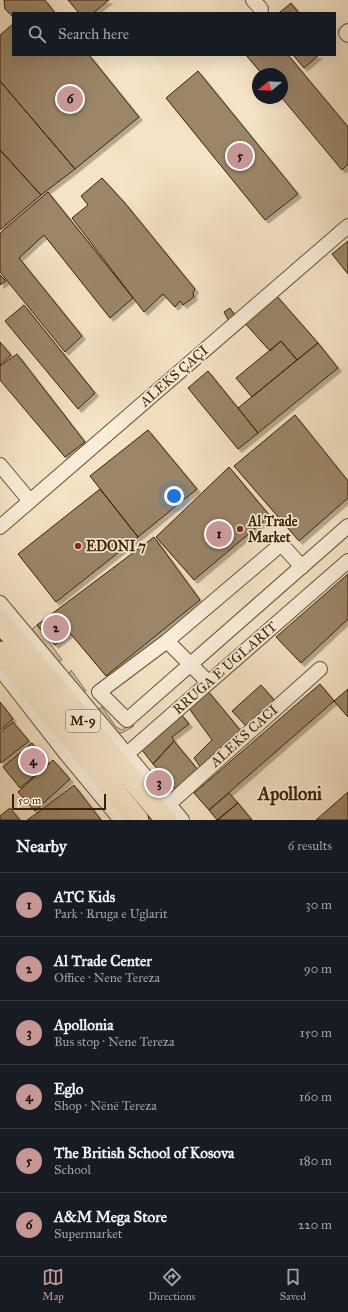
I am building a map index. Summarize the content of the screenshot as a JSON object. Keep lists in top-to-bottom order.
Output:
{
  "streets": {
    "highway": ["M-9"],
    "street": ["ALEKS ÇAÇI", "RRUGA E UGLARIT", "ALEKS CACI"]
  },
  "crossings": [
    ["RRUGA E UGLARIT", "M-9"],
    ["M-9", "ALEKS CACI"]
  ],
  "districts": ["Apolloni"],
  "places": ["Al Trade Market", "EDONI 7"],
  "scale_bar": "50 m",
  "north": "left",
  "page": {
    "search": "Search here",
    "pins": [
      "6",
      "5",
      "1",
      "2",
      "4",
      "3"
    ],
    "scale": "50 m",
    "heading": ["Nearby", "6 results"],
    "list": [
      {
        "mark": "1",
        "name": "ATC Kids",
        "note": "Park · Rruga e Uglarit",
        "value": "30 m"
      },
      {
        "mark": "2",
        "name": "Al Trade Center",
        "note": "Office · Nene Tereza",
        "value": "90 m"
      },
      {
        "mark": "3",
        "name": "Apollonia",
        "note": "Bus stop · Nene Tereza",
        "value": "150 m"
      },
      {
        "mark": "4",
        "name": "Eglo",
        "note": "Shop · Nënë Tereza",
        "value": "160 m"
      },
      {
        "mark": "5",
        "name": "The British School of Kosova",
        "note": "School",
        "value": "180 m"
      },
      {
        "mark": "6",
        "name": "A&M Mega Store",
        "note": "Supermarket",
        "value": "220 m"
      }
    ],
    "nav": ["Map", "Directions", "Saved"]
  }
}
